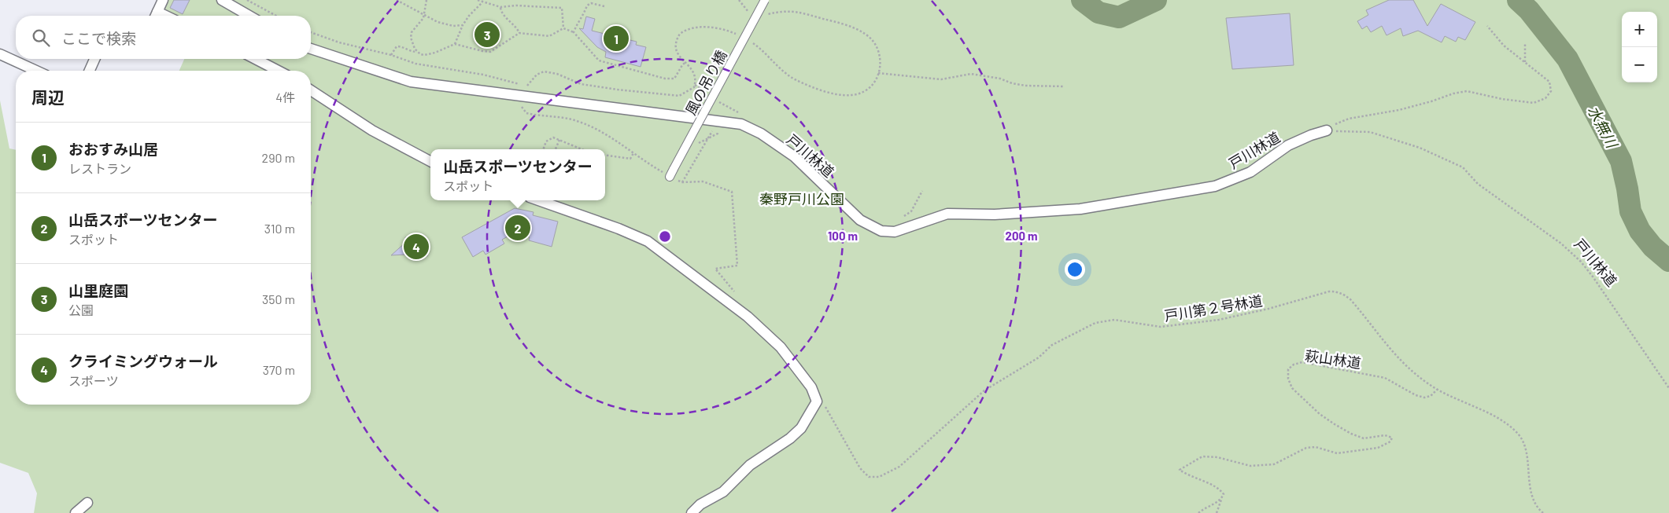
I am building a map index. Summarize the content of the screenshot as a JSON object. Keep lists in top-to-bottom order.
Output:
{
  "streets": {
    "street": ["風の吊り橋", "戸川林道"],
    "path": ["戸川第２号林道", "萩山林道"]
  },
  "crossings": [
    ["戸川第２号林道", "萩山林道"]
  ],
  "water": ["水無川"],
  "parks": ["秦野戸川公園"],
  "page": {
    "map_buttons": ["+", "−"],
    "search": "ここで検索",
    "pins": [
      "3",
      "1",
      "2",
      "4"
    ],
    "heading": ["周辺", "4件"],
    "list": [
      {
        "mark": "1",
        "name": "おおすみ山居",
        "note": "レストラン",
        "value": "290 m"
      },
      {
        "mark": "2",
        "name": "山岳スポーツセンター",
        "note": "スポット",
        "value": "310 m"
      },
      {
        "mark": "3",
        "name": "山里庭園",
        "note": "公園",
        "value": "350 m"
      },
      {
        "mark": "4",
        "name": "クライミングウォール",
        "note": "スポーツ",
        "value": "370 m"
      }
    ],
    "popup": ["山岳スポーツセンター", "スポット"]
  },
  "rings": ["100 m", "200 m"]
}
